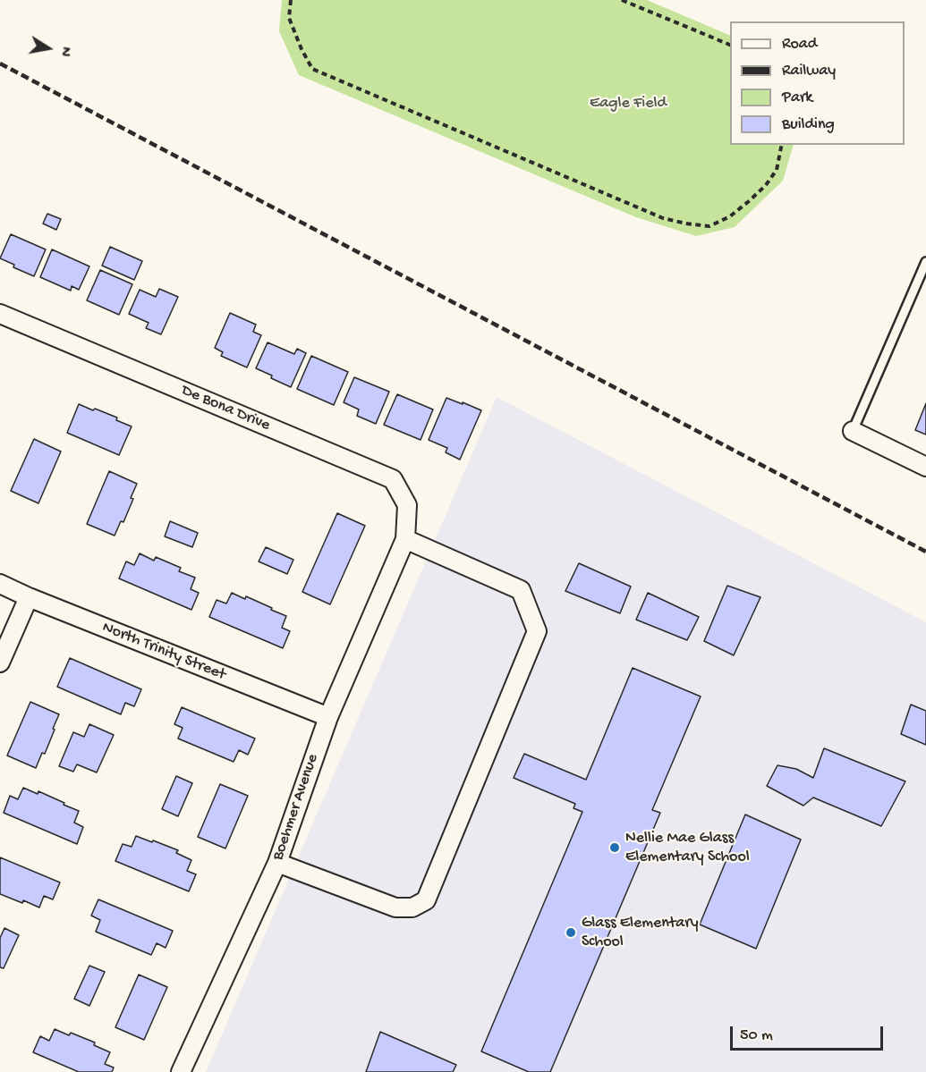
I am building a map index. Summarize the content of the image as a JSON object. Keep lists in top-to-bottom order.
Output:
{
  "streets": {
    "street": ["De Bona Drive", "North Trinity Street", "Boehmer Avenue"]
  },
  "crossings": [
    ["De Bona Drive", "Boehmer Avenue"],
    ["North Trinity Street", "Boehmer Avenue"]
  ],
  "parks": ["Eagle Field"],
  "places": ["Nellie Mae Glass Elementary School", "Glass Elementary School"],
  "legend": [
    "Road",
    "Railway",
    "Park",
    "Building"
  ],
  "scale_bar": "50 m",
  "north": "right"
}
